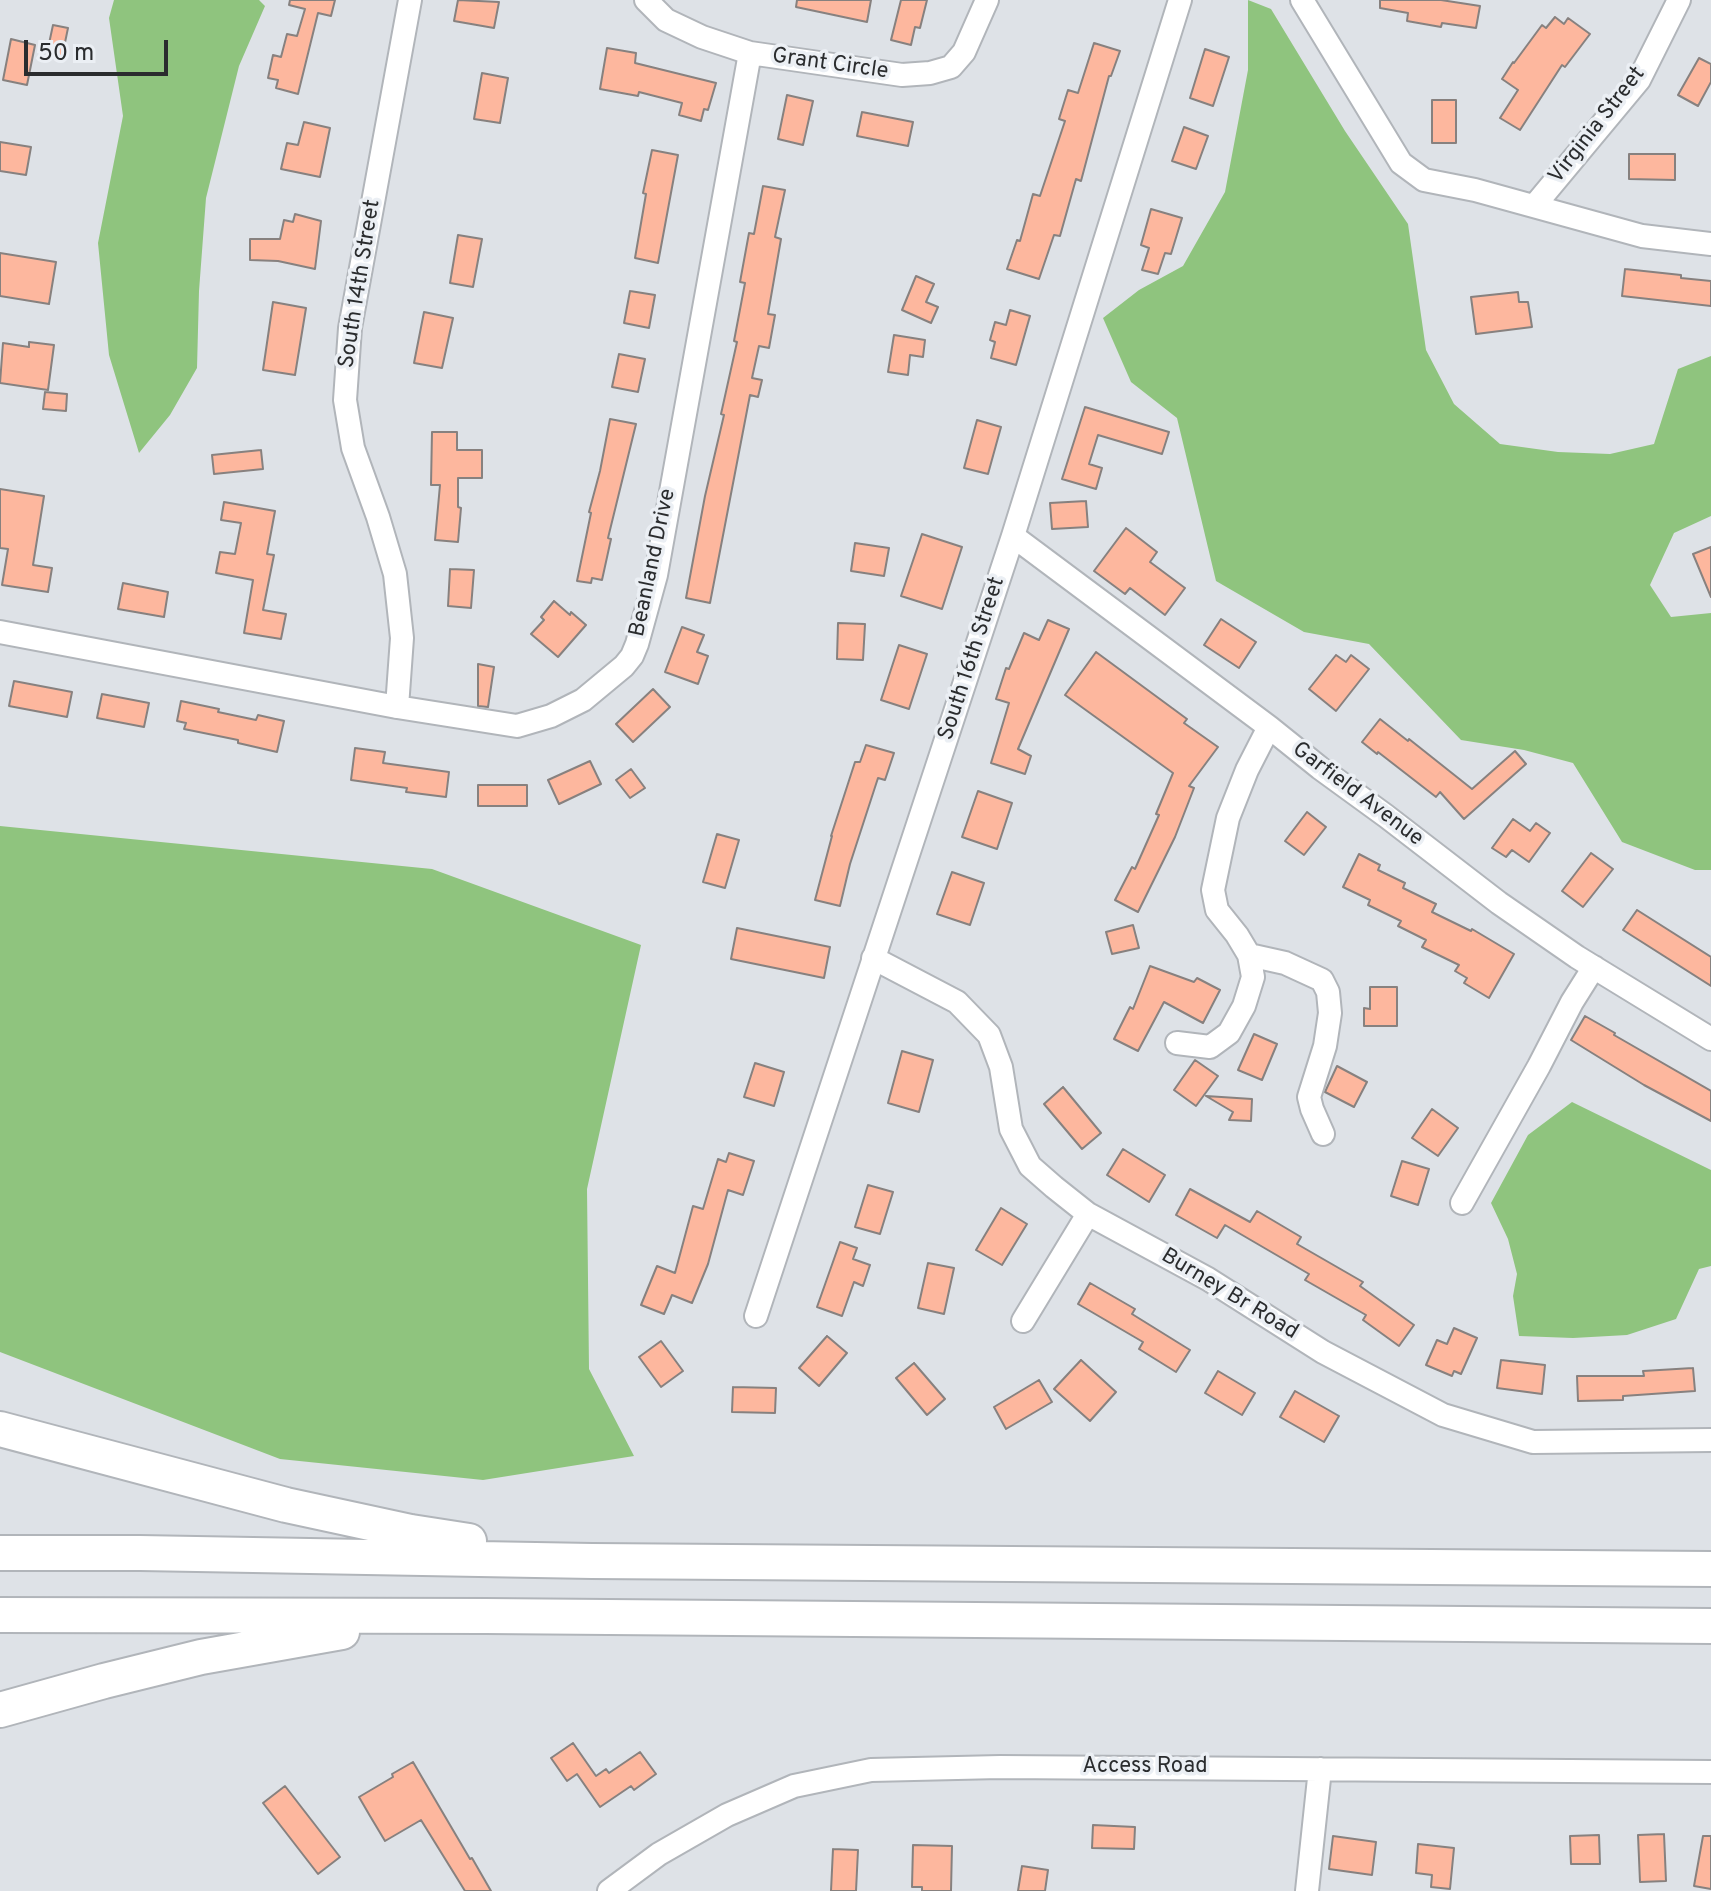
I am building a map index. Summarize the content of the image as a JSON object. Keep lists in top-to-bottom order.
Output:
{
  "streets": {
    "street": [
      "Grant Circle",
      "Virginia Street",
      "South 14th Street",
      "Beanland Drive",
      "South 16th Street",
      "Garfield Avenue",
      "Burney Br Road",
      "Access Road"
    ]
  },
  "crossings": [
    ["Grant Circle", "Beanland Drive"],
    ["South 14th Street", "Beanland Drive"],
    ["South 16th Street", "Garfield Avenue"],
    ["South 16th Street", "Burney Br Road"]
  ],
  "scale_bar": "50 m"
}
